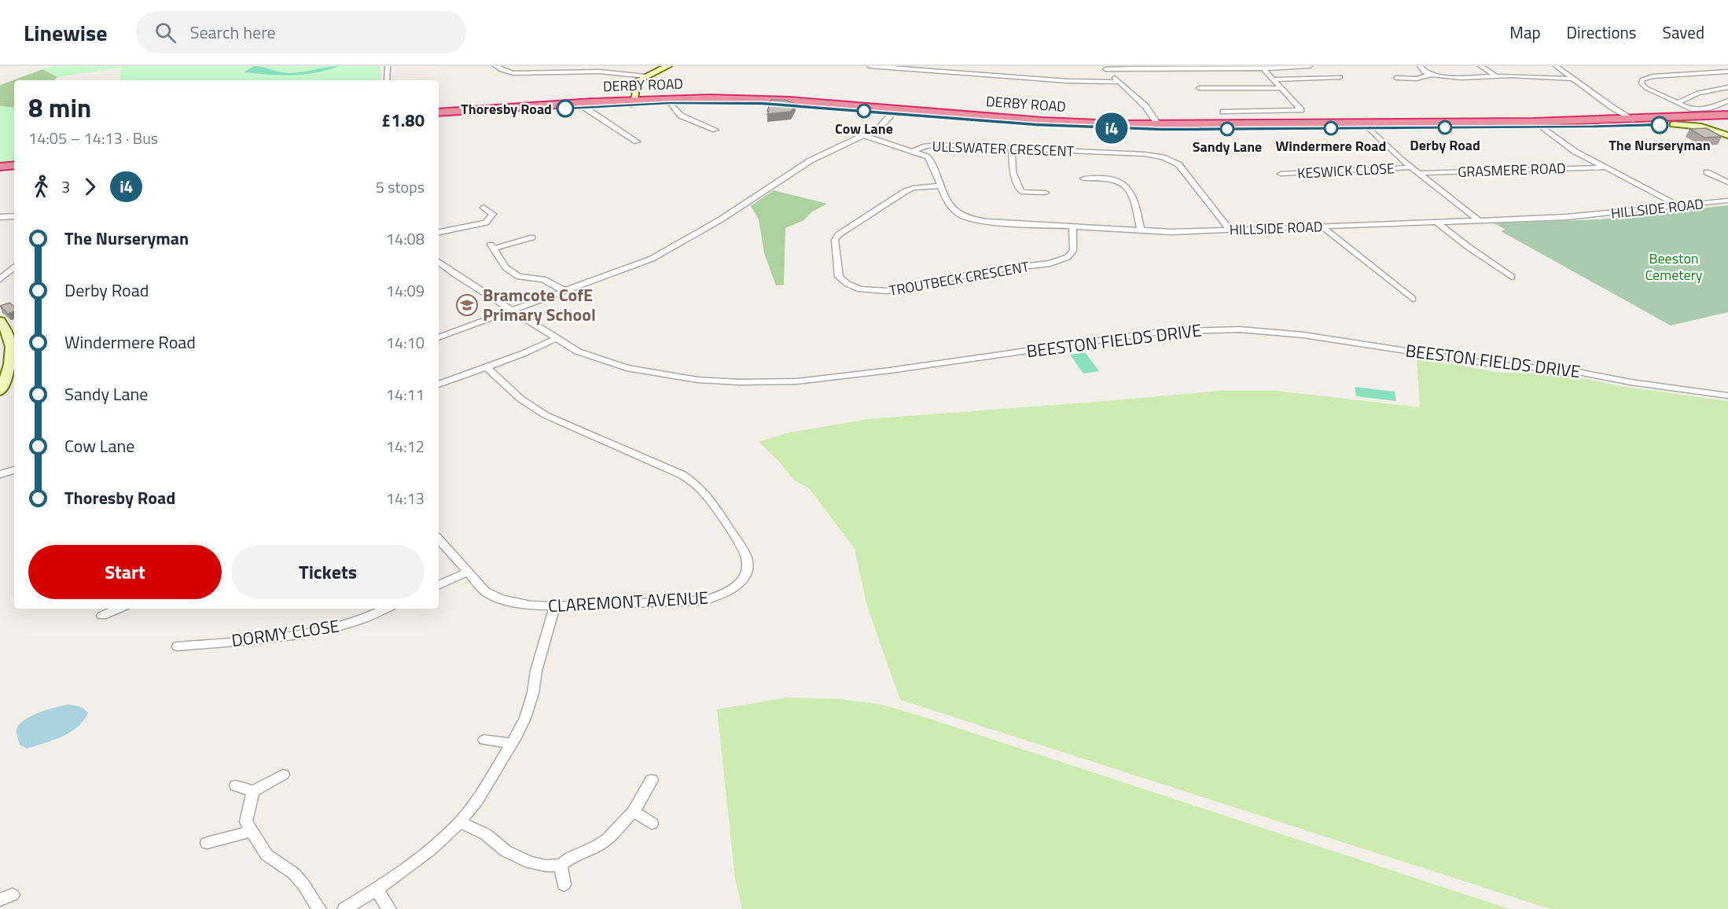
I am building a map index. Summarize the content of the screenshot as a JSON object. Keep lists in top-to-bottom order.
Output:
{
  "streets": {
    "highway": ["DERBY ROAD"],
    "street": [
      "ULLSWATER CRESCENT",
      "GRASMERE ROAD",
      "KESWICK CLOSE",
      "HILLSIDE ROAD",
      "TROUTBECK CRESCENT",
      "BEESTON FIELDS DRIVE",
      "CLAREMONT AVENUE",
      "DORMY CLOSE"
    ]
  },
  "crossings": [
    ["ULLSWATER CRESCENT", "HILLSIDE ROAD"],
    ["HILLSIDE ROAD", "TROUTBECK CRESCENT"]
  ],
  "parks": ["Beeston Cemetery"],
  "places": {
    "other": [
      "Thoresby Road",
      "Cow Lane",
      "The Nurseryman",
      "Derby Road",
      "Windermere Road",
      "Sandy Lane"
    ],
    "school or university": ["Bramcote CofE Primary School"]
  },
  "lines": ["bus line i4"],
  "page": {
    "header": "Linewise",
    "search": "Search here",
    "nav": ["Map", "Directions", "Saved"],
    "on_map": "i4",
    "heading": ["8 min", "14:05 – 14:13 · Bus", "£1.80"],
    "legs": ["3", "i4", "5 stops"],
    "list": [
      {
        "name": "The Nurseryman",
        "value": "14:08"
      },
      {
        "name": "Derby Road",
        "value": "14:09"
      },
      {
        "name": "Windermere Road",
        "value": "14:10"
      },
      {
        "name": "Sandy Lane",
        "value": "14:11"
      },
      {
        "name": "Cow Lane",
        "value": "14:12"
      },
      {
        "name": "Thoresby Road",
        "value": "14:13"
      }
    ],
    "buttons": ["Start", "Tickets"]
  }
}
